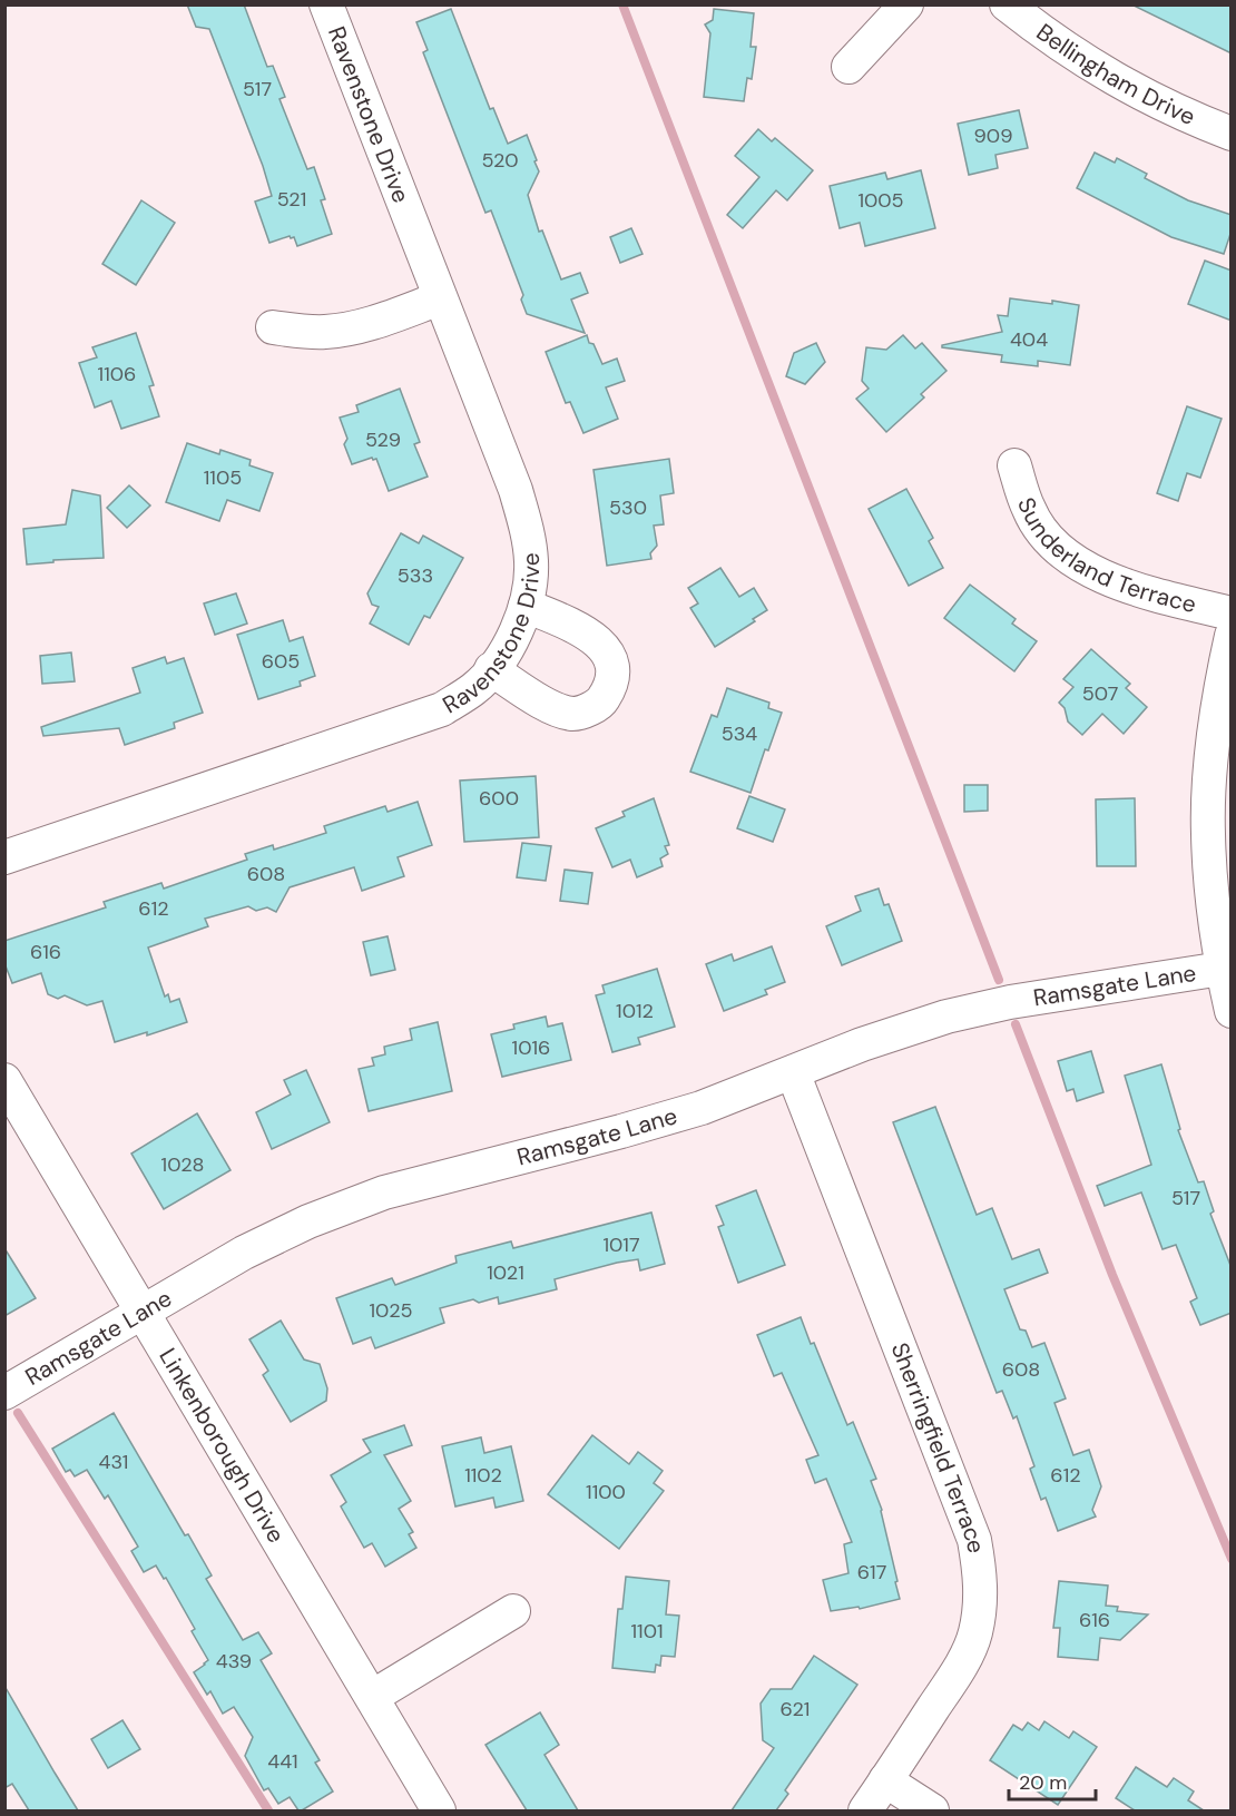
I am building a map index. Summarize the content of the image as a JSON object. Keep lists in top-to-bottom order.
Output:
{
  "streets": {
    "street": [
      "Bellingham Drive",
      "Ravenstone Drive",
      "Sunderland Terrace",
      "Ramsgate Lane",
      "Linkenborough Drive",
      "Sherringfield Terrace"
    ]
  },
  "crossings": [
    ["Ramsgate Lane", "Linkenborough Drive"],
    ["Ramsgate Lane", "Sherringfield Terrace"]
  ],
  "house_numbers": [
    "517",
    "909",
    "520",
    "521",
    "1005",
    "404",
    "1106",
    "529",
    "1105",
    "530",
    "533",
    "605",
    "507",
    "534",
    "600",
    "608",
    "612",
    "616",
    "1012",
    "1016",
    "1028",
    "517",
    "1017",
    "1021",
    "1025",
    "608",
    "431",
    "1102",
    "612",
    "1100",
    "617",
    "616",
    "1101",
    "439",
    "621",
    "441"
  ],
  "scale_bar": "20 m"
}
